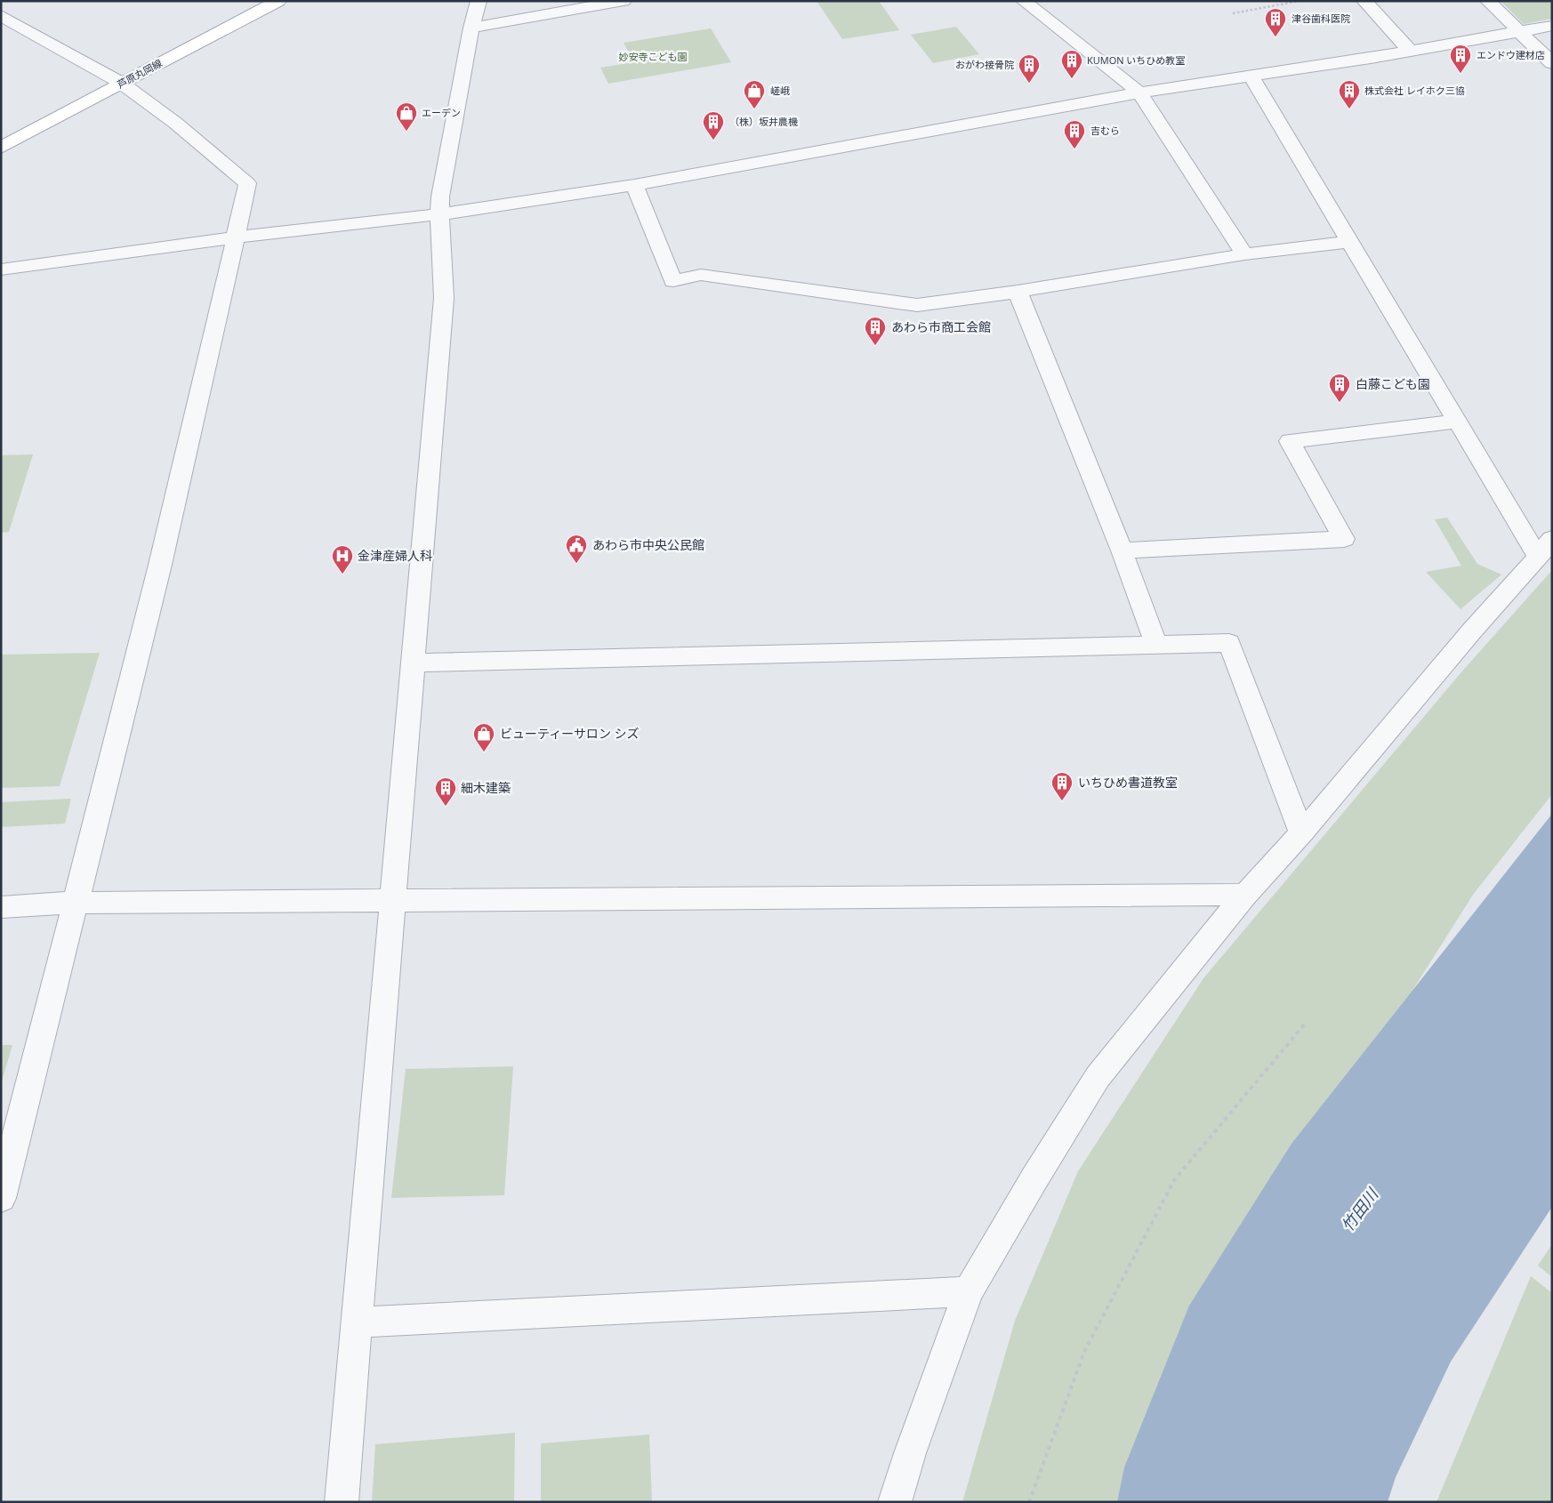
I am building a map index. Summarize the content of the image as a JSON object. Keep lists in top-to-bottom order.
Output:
{
  "streets": {
    "main road": ["芦原丸岡線"]
  },
  "water": ["竹田川"],
  "parks": ["妙安寺こども園"],
  "places": {
    "building": [
      "津谷歯科医院",
      "エンドウ建材店",
      "KUMON いちひめ教室",
      "おがわ接骨院",
      "株式会社 レイホク三協",
      "（株）坂井農機",
      "吉むら",
      "あわら市商工会館",
      "白藤こども園",
      "いちひめ書道教室",
      "細木建築"
    ],
    "shop": ["嵯峨", "エーデン", "ビューティーサロン シズ"],
    "public building": ["あわら市中央公民館"],
    "hospital": ["金津産婦人科"]
  }
}
